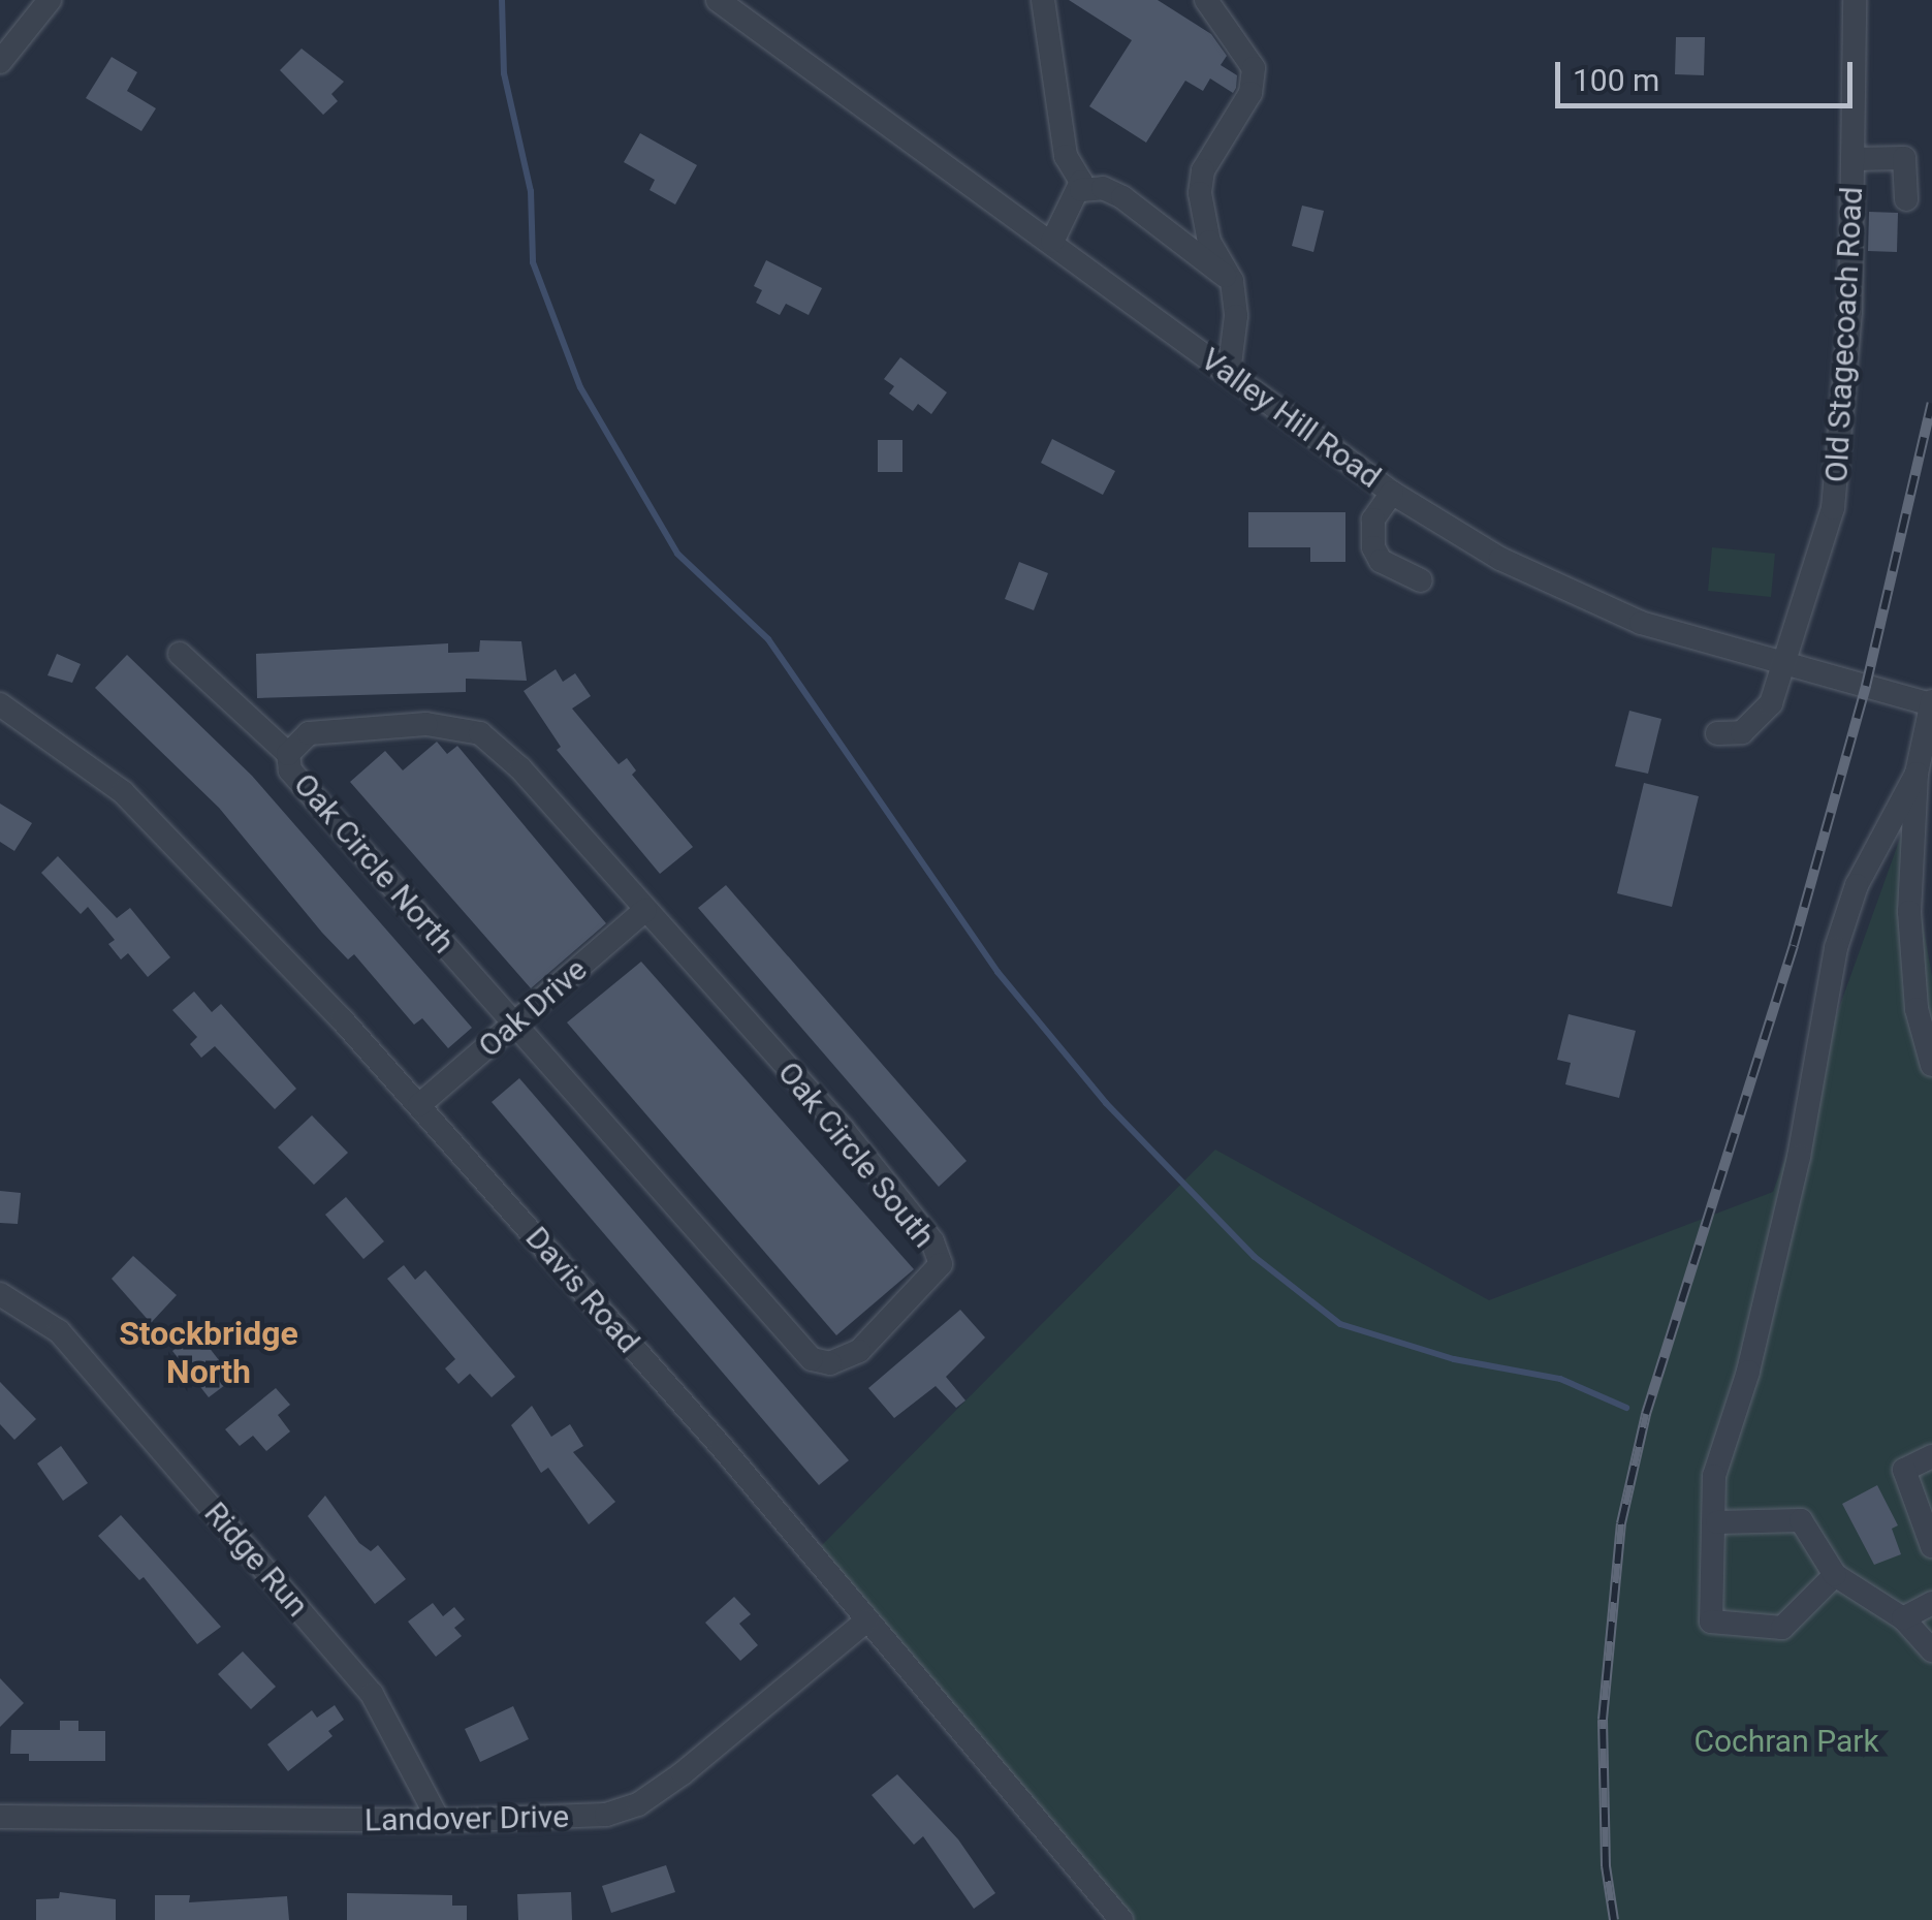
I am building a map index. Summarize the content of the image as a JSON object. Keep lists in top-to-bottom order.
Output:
{
  "streets": {
    "street": [
      "Old Stagecoach Road",
      "Valley Hill Road",
      "Oak Circle North",
      "Oak Drive",
      "Oak Circle South",
      "Davis Road",
      "Ridge Run",
      "Landover Drive"
    ]
  },
  "crossings": [
    ["Old Stagecoach Road", "Valley Hill Road"],
    ["Oak Circle North", "Oak Drive"],
    ["Oak Circle North", "Oak Circle South"],
    ["Oak Drive", "Oak Circle South"],
    ["Oak Drive", "Davis Road"],
    ["Davis Road", "Landover Drive"],
    ["Ridge Run", "Landover Drive"]
  ],
  "districts": ["Stockbridge North"],
  "parks": ["Cochran Park"],
  "scale_bar": "100 m"
}
